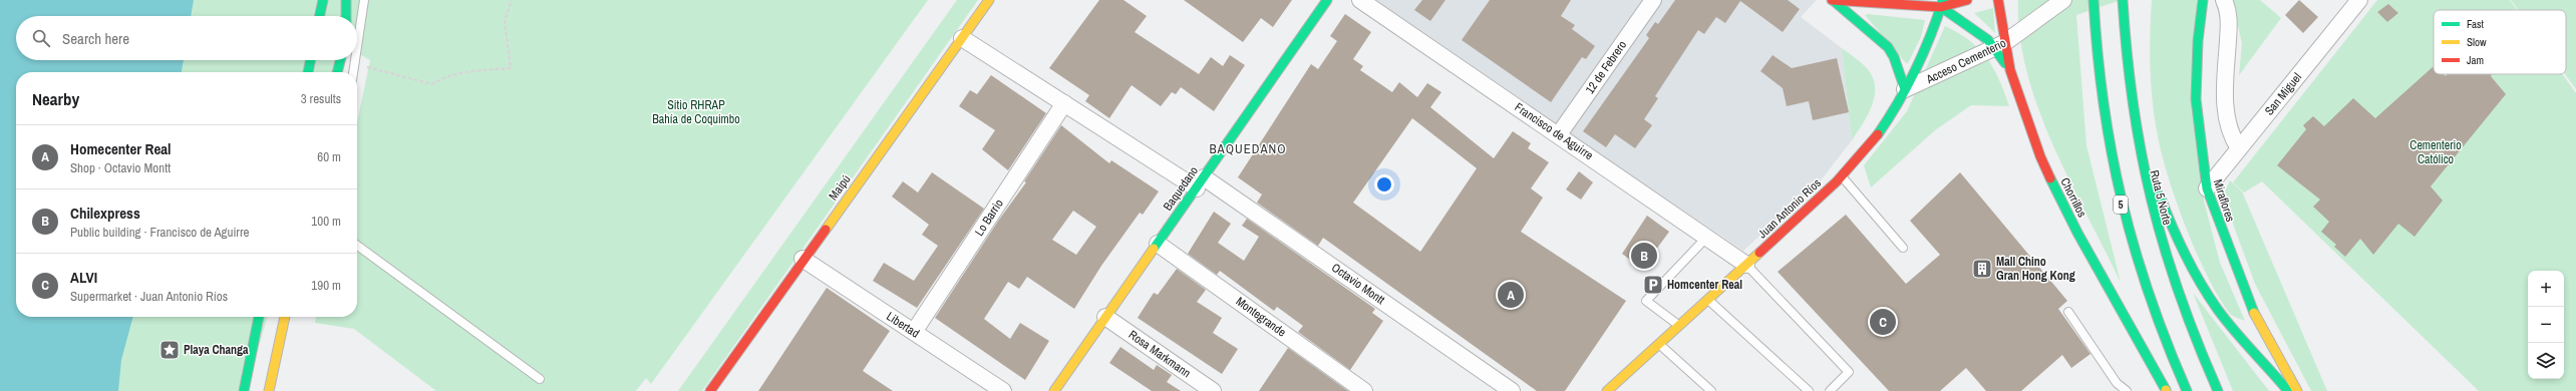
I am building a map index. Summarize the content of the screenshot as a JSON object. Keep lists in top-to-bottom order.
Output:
{
  "streets": {
    "main road": [
      "Maipú",
      "Baquedano",
      "Chorrillos",
      "Ruta 5 Norte",
      "Miraflores",
      "5",
      "Juan Antonio Ríos"
    ],
    "street": [
      "Acceso Cementerio",
      "12 de Febrero",
      "San Miguel",
      "Francisco de Aguirre",
      "Lo Barrio",
      "Octavio Montt",
      "Montegrande",
      "Libertad",
      "Rosa Markmann"
    ]
  },
  "crossings": [
    ["Acceso Cementerio", "Chorrillos"],
    ["Acceso Cementerio", "Juan Antonio Ríos"],
    ["12 de Febrero", "Francisco de Aguirre"],
    ["San Miguel", "Miraflores"],
    ["Francisco de Aguirre", "Juan Antonio Ríos"],
    ["Maipú", "Libertad"],
    ["Baquedano", "Octavio Montt"],
    ["Baquedano", "Montegrande"],
    ["Baquedano", "Rosa Markmann"],
    ["Lo Barrio", "Libertad"]
  ],
  "districts": ["BAQUEDANO"],
  "parks": ["Sitio RHRAP Bahía de Coquimbo", "Cementerio Católico"],
  "places": {
    "building": ["Mall Chino Gran Hong Kong"],
    "parking": ["Homcenter Real"],
    "place": ["Playa Changa"]
  },
  "legend": ["Fast", "Slow", "Jam"],
  "page": {
    "search": "Search here",
    "heading": ["Nearby", "3 results"],
    "list": [
      {
        "mark": "A",
        "name": "Homecenter Real",
        "note": "Shop · Octavio Montt",
        "value": "60 m"
      },
      {
        "mark": "B",
        "name": "Chilexpress",
        "note": "Public building · Francisco de Aguirre",
        "value": "100 m"
      },
      {
        "mark": "C",
        "name": "ALVI",
        "note": "Supermarket · Juan Antonio Ríos",
        "value": "190 m"
      }
    ],
    "pins": ["B", "A", "C"],
    "map_buttons": ["+", "−"]
  }
}
